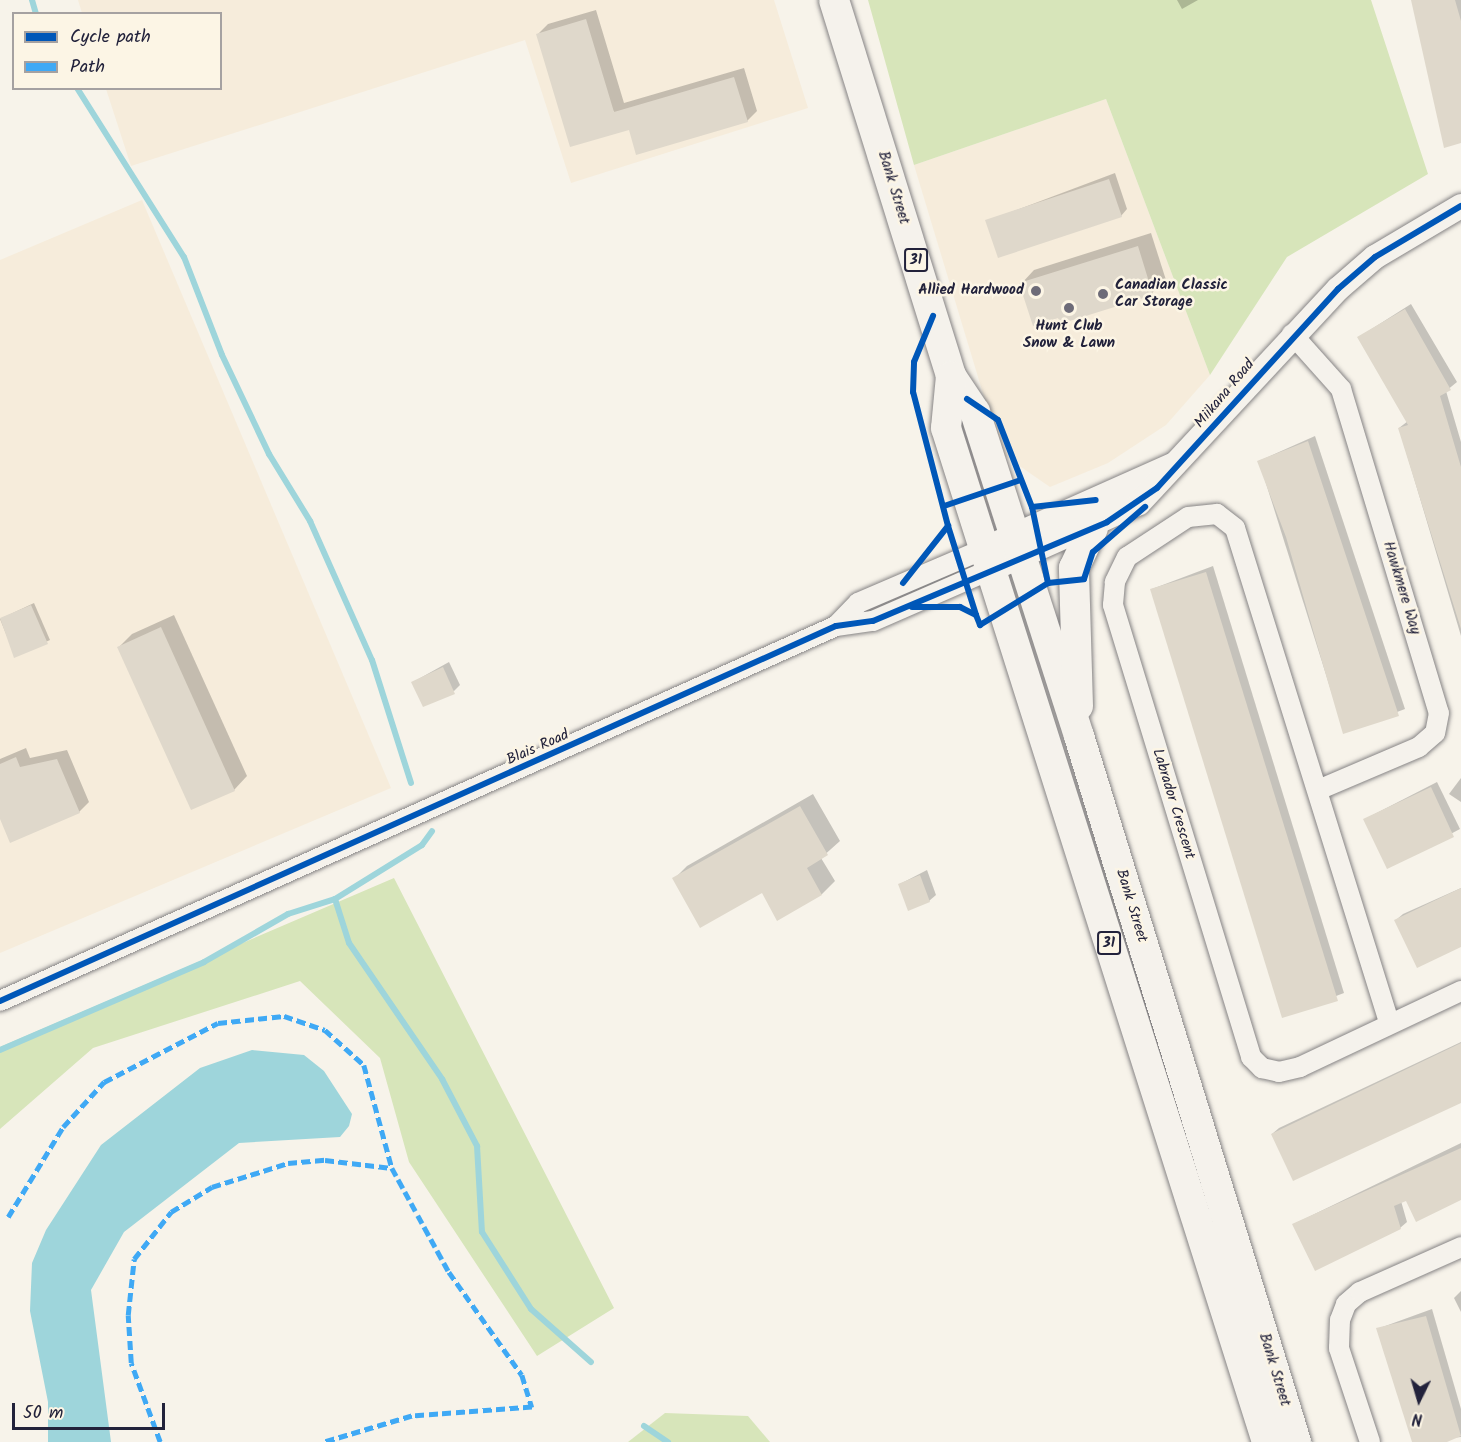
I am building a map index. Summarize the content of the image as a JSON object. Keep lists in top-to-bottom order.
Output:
{
  "streets": {
    "main road": ["Bank Street", "31"],
    "street": [
      "Miikana Road",
      "Hawkmere Way",
      "Blais Road",
      "Labrador Crescent"
    ]
  },
  "crossings": [
    ["Bank Street", "Miikana Road"],
    ["Bank Street", "Blais Road"],
    ["Miikana Road", "Hawkmere Way"],
    ["Miikana Road", "Blais Road"],
    ["Hawkmere Way", "Labrador Crescent"]
  ],
  "places": ["Allied Hardwood", "Canadian Classic Car Storage", "Hunt Club Snow & Lawn"],
  "legend": ["Cycle path", "Path"],
  "scale_bar": "50 m",
  "north": "bottom"
}
